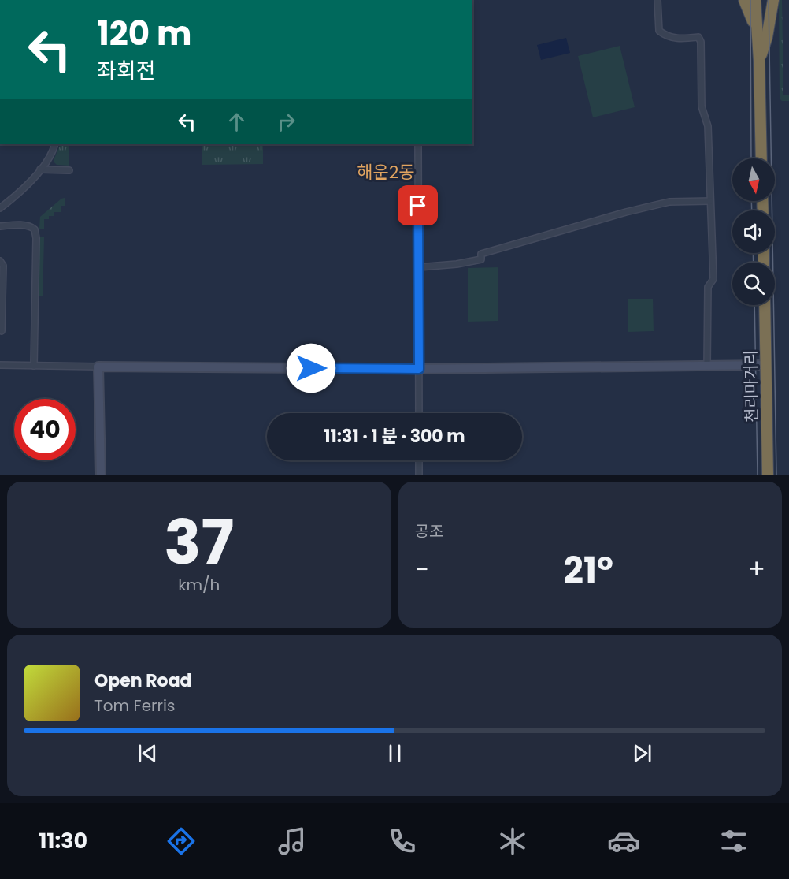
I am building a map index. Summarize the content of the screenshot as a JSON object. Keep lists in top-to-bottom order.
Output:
{
  "streets": {
    "highway": ["천리마거리"]
  },
  "districts": ["해운2동"],
  "north": "bottom",
  "page": {
    "turn": ["120 m", "좌회전"],
    "limit": "40",
    "trip": "11:31 · 1 분 · 300 m",
    "tile": [
      ["37", "km/h"],
      "공조"
    ],
    "heat": ["−", "21°", "+"],
    "song": ["Open Road", "Tom Ferris"],
    "tabs": "11:30"
  }
}
